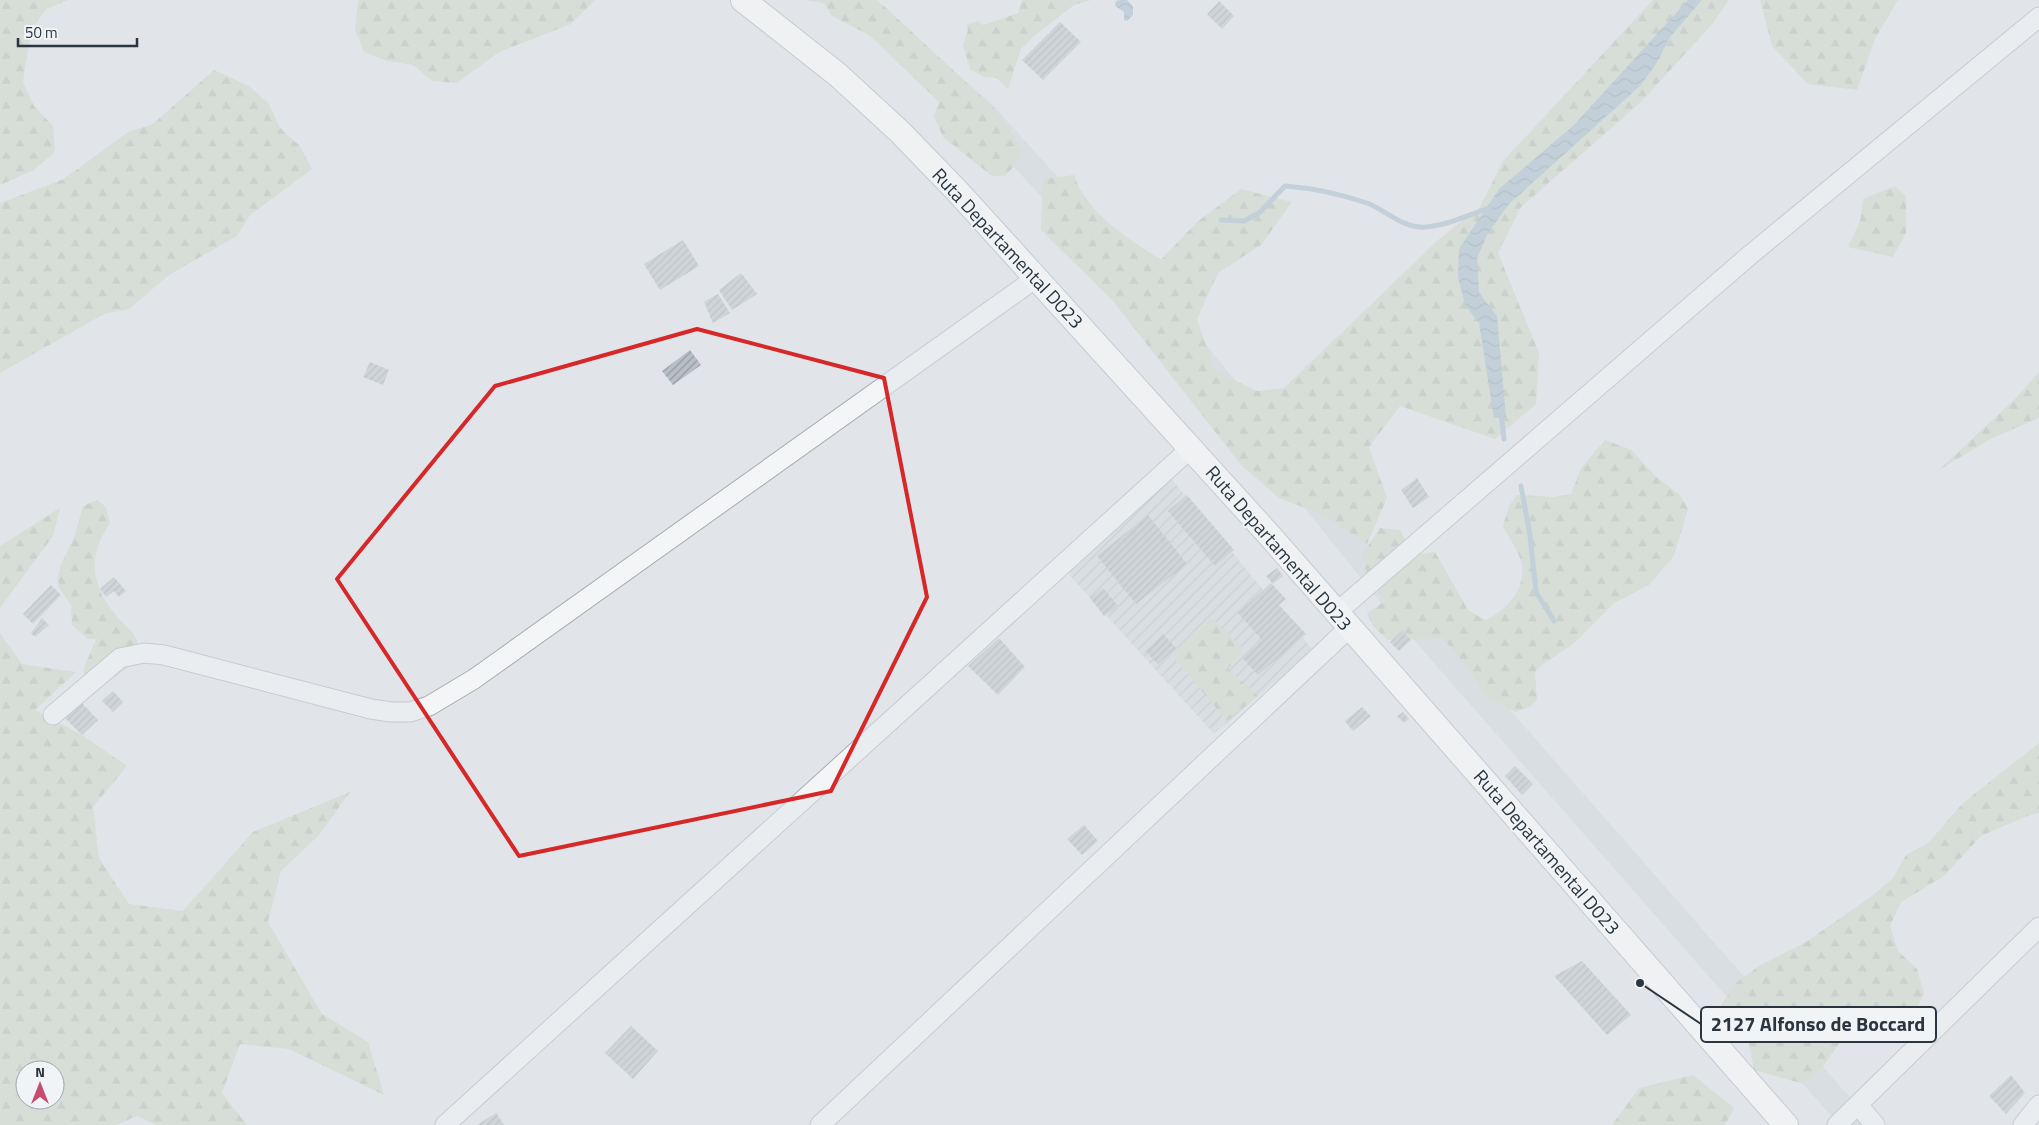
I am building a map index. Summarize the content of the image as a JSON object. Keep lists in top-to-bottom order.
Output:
{
  "streets": {
    "main road": ["Ruta Departamental D023"]
  },
  "places": ["2127 Alfonso de Boccard"],
  "scale_bar": "50 m",
  "north": "top"
}
